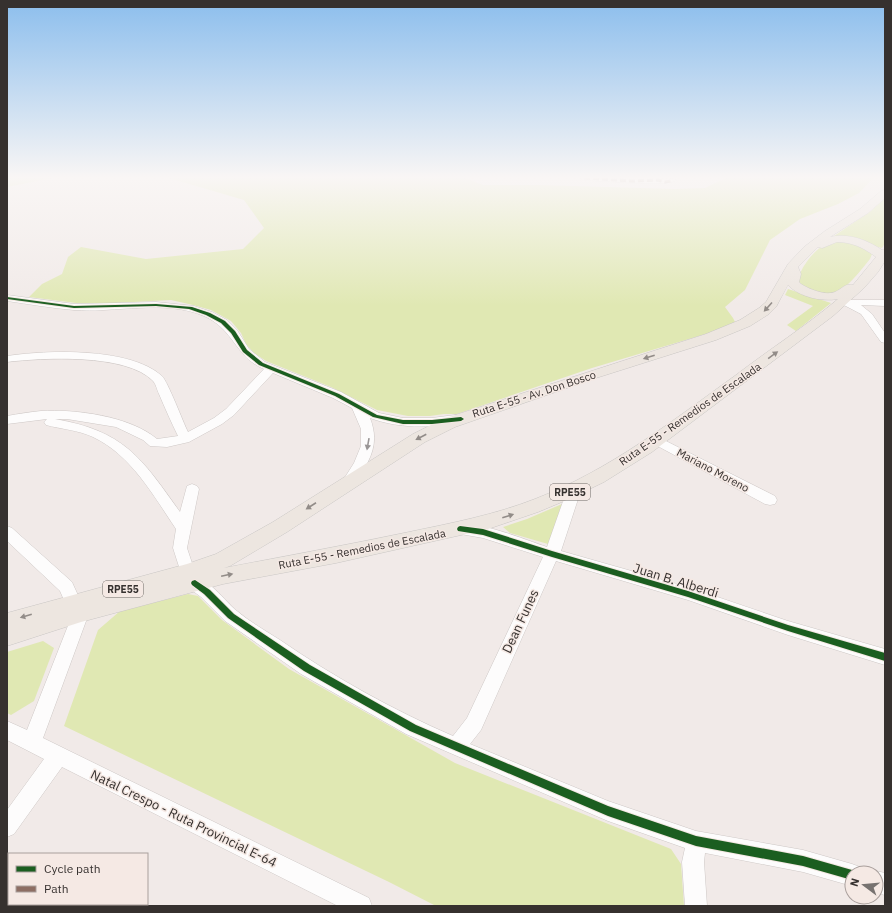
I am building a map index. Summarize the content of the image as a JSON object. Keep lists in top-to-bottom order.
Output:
{
  "streets": {
    "main road": ["Ruta E-55 - Av. Don Bosco", "Ruta E-55 - Remedios de Escalada", "RPE55"],
    "street": [
      "Mariano Moreno",
      "Juan B. Alberdi",
      "Dean Funes",
      "Natal Crespo - Ruta Provincial E-64"
    ]
  },
  "crossings": [
    ["Ruta E-55 - Av. Don Bosco", "Ruta E-55 - Remedios de Escalada"],
    ["Ruta E-55 - Av. Don Bosco", "RPE55"],
    ["Ruta E-55 - Remedios de Escalada", "Mariano Moreno"],
    ["Ruta E-55 - Remedios de Escalada", "RPE55"],
    ["Ruta E-55 - Remedios de Escalada", "Juan B. Alberdi"],
    ["Ruta E-55 - Remedios de Escalada", "Dean Funes"],
    ["Juan B. Alberdi", "Dean Funes"]
  ],
  "one_way": ["Ruta E-55 - Av. Don Bosco", "Ruta E-55 - Remedios de Escalada"],
  "legend": ["Cycle path", "Path"],
  "north": "left"
}
